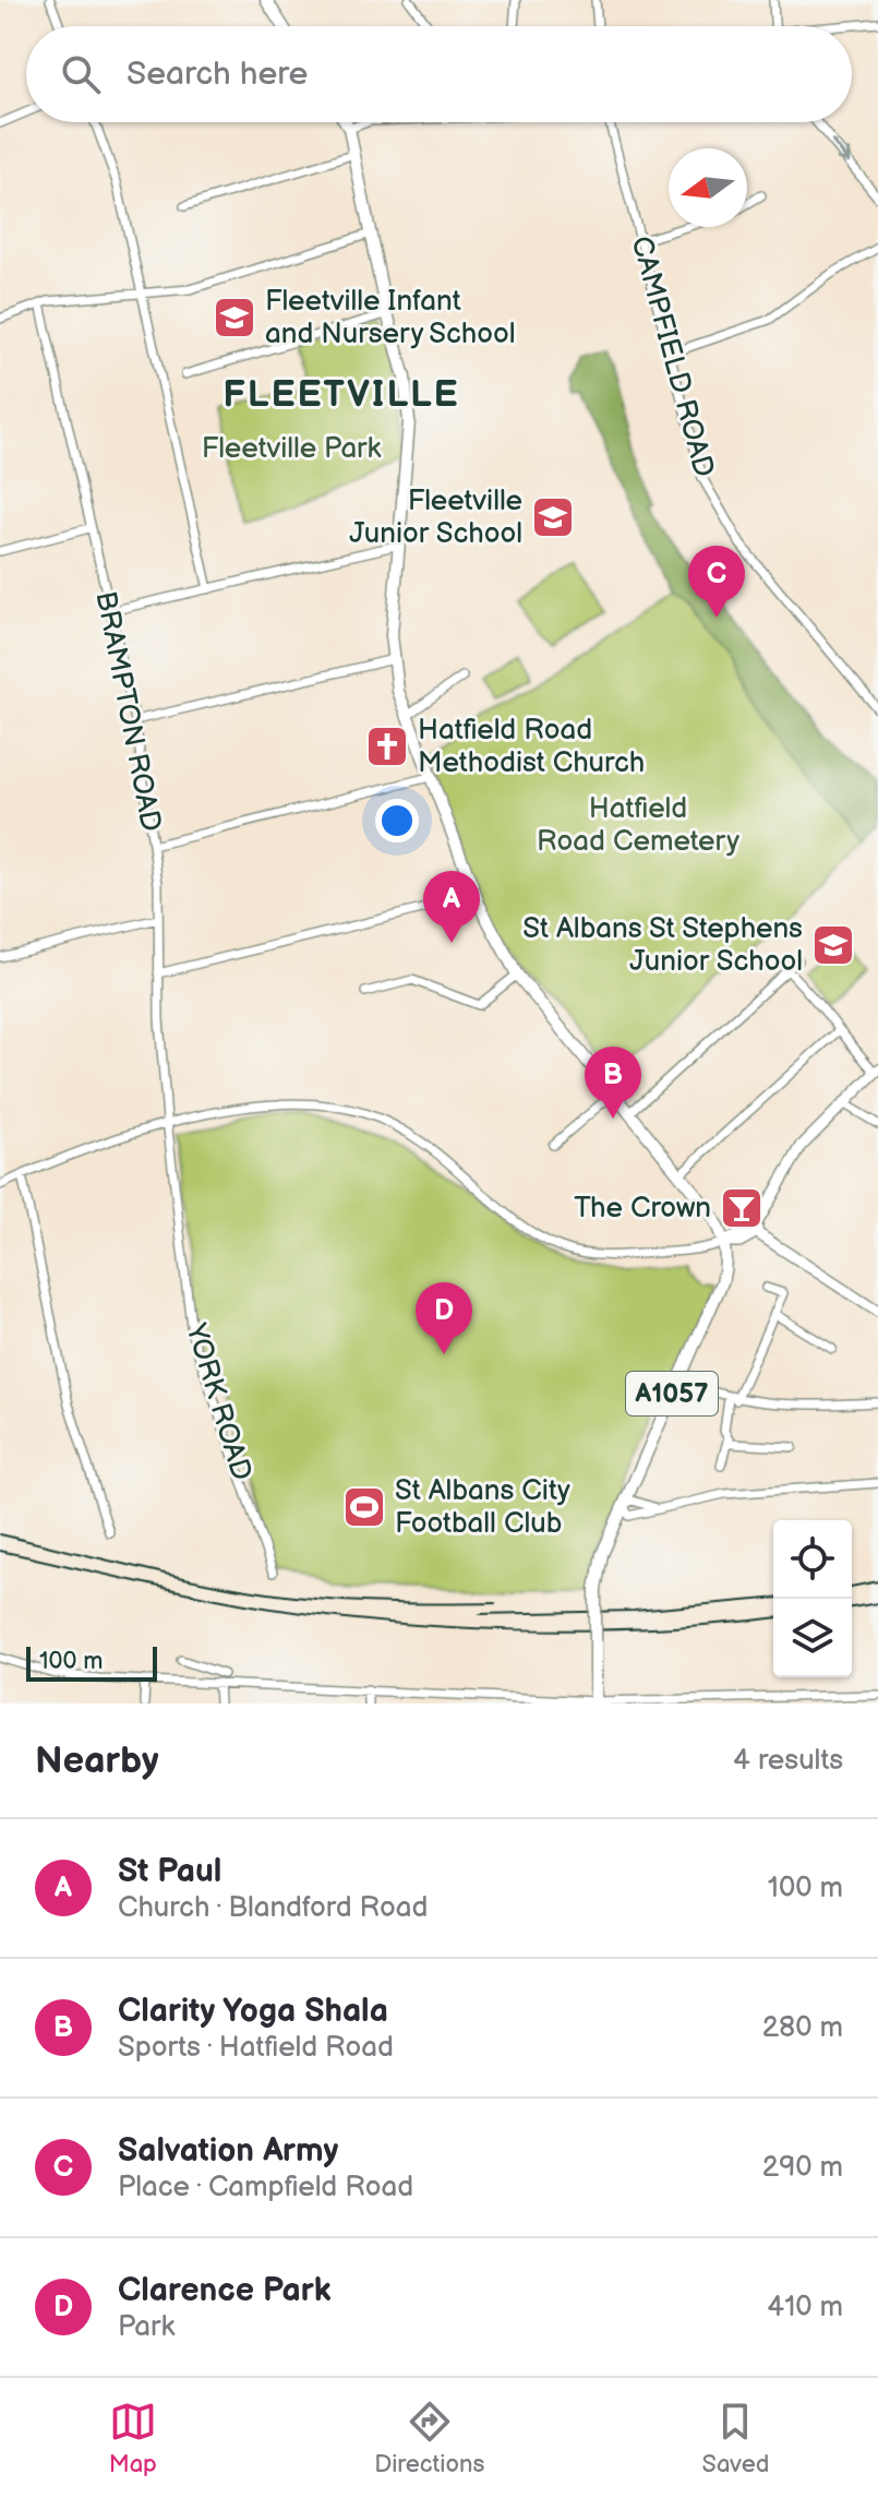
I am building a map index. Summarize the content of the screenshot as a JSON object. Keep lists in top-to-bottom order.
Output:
{
  "streets": {
    "main road": ["A1057"],
    "street": ["CAMPFIELD ROAD", "BRAMPTON ROAD", "YORK ROAD"]
  },
  "crossings": [
    ["BRAMPTON ROAD", "YORK ROAD"]
  ],
  "districts": ["FLEETVILLE"],
  "parks": ["Fleetville Park", "Hatfield Road Cemetery"],
  "places": {
    "school or university": ["Fleetville Infant and Nursery School", "Fleetville Junior School", "St Albans St Stephens Junior School"],
    "church": ["Hatfield Road Methodist Church"],
    "bar": ["The Crown"],
    "sports": ["St Albans City Football Club"]
  },
  "scale_bar": "100 m",
  "north": "left",
  "page": {
    "search": "Search here",
    "pins": [
      "C",
      "A",
      "B",
      "D"
    ],
    "scale": "100 m",
    "heading": ["Nearby", "4 results"],
    "list": [
      {
        "mark": "A",
        "name": "St Paul",
        "note": "Church · Blandford Road",
        "value": "100 m"
      },
      {
        "mark": "B",
        "name": "Clarity Yoga Shala",
        "note": "Sports · Hatfield Road",
        "value": "280 m"
      },
      {
        "mark": "C",
        "name": "Salvation Army",
        "note": "Place · Campfield Road",
        "value": "290 m"
      },
      {
        "mark": "D",
        "name": "Clarence Park",
        "note": "Park",
        "value": "410 m"
      }
    ],
    "nav": ["Map", "Directions", "Saved"]
  }
}
